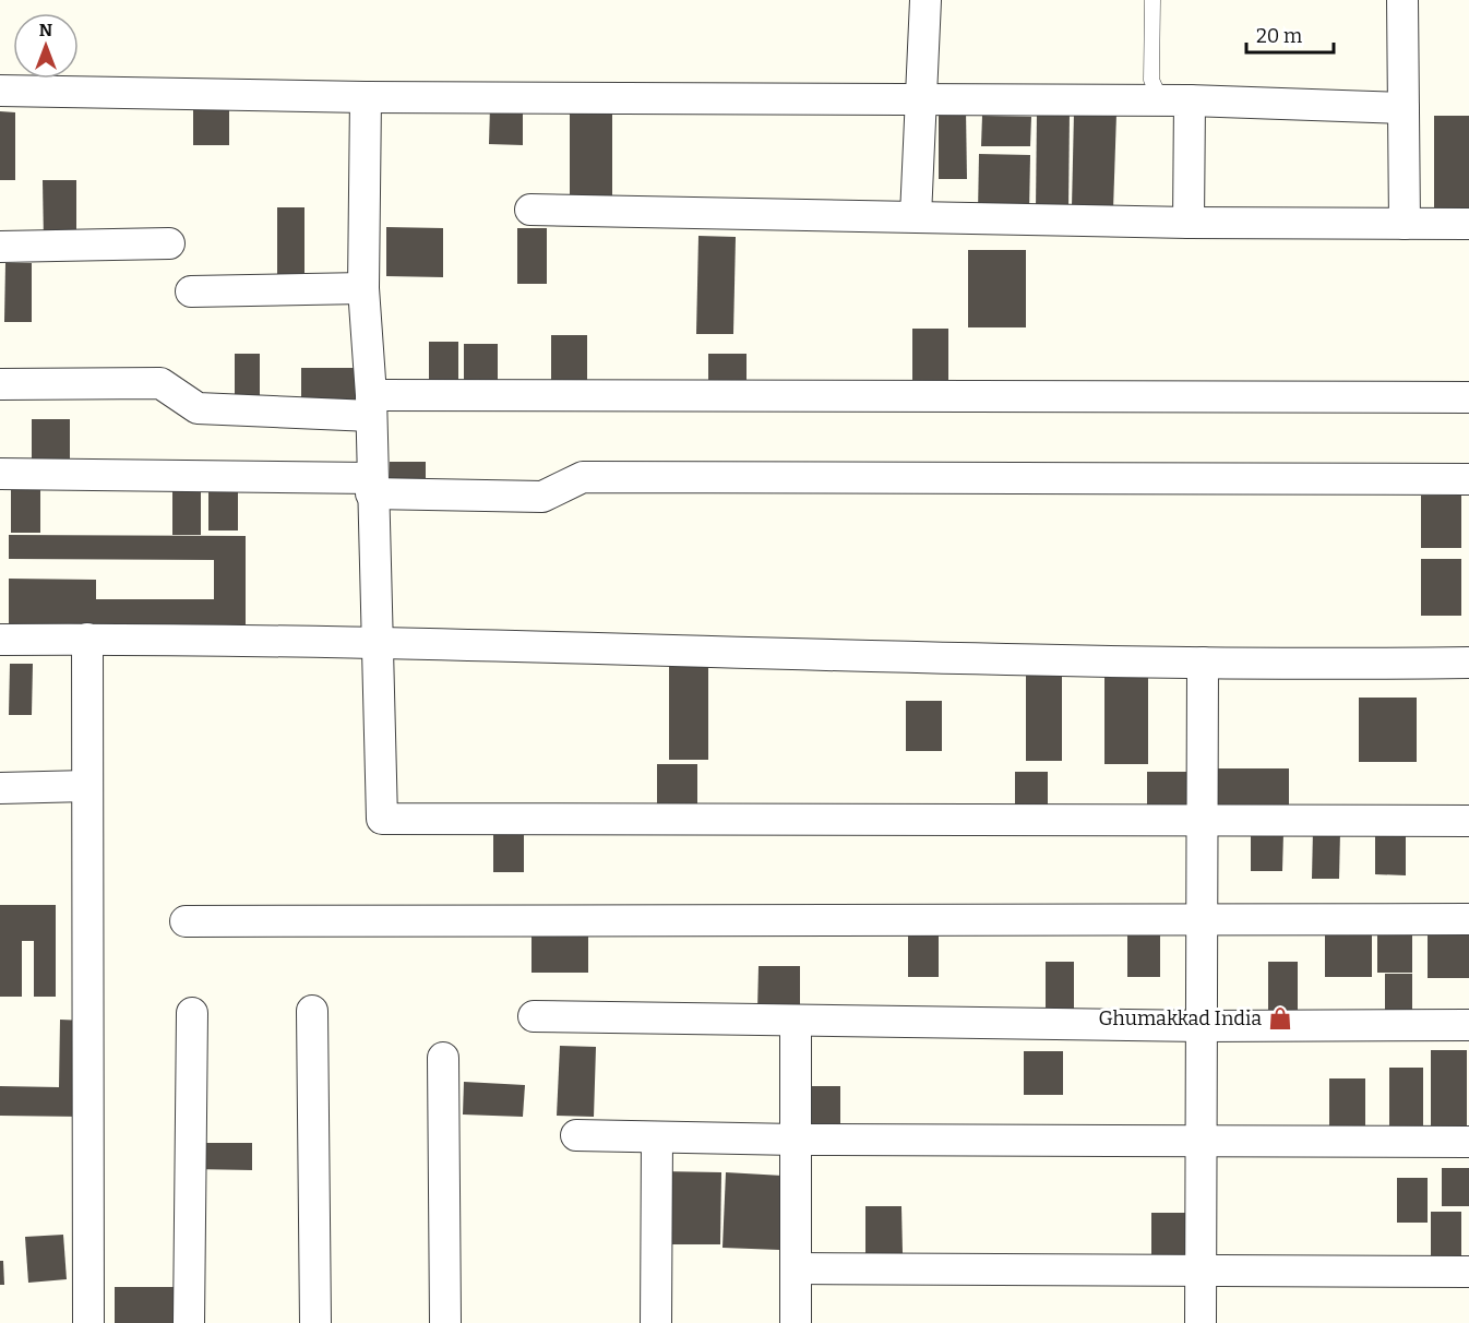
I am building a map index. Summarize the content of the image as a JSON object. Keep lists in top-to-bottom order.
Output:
{
  "places": {
    "shop": ["Ghumakkad India"]
  },
  "scale_bar": "20 m",
  "north": "top"
}
